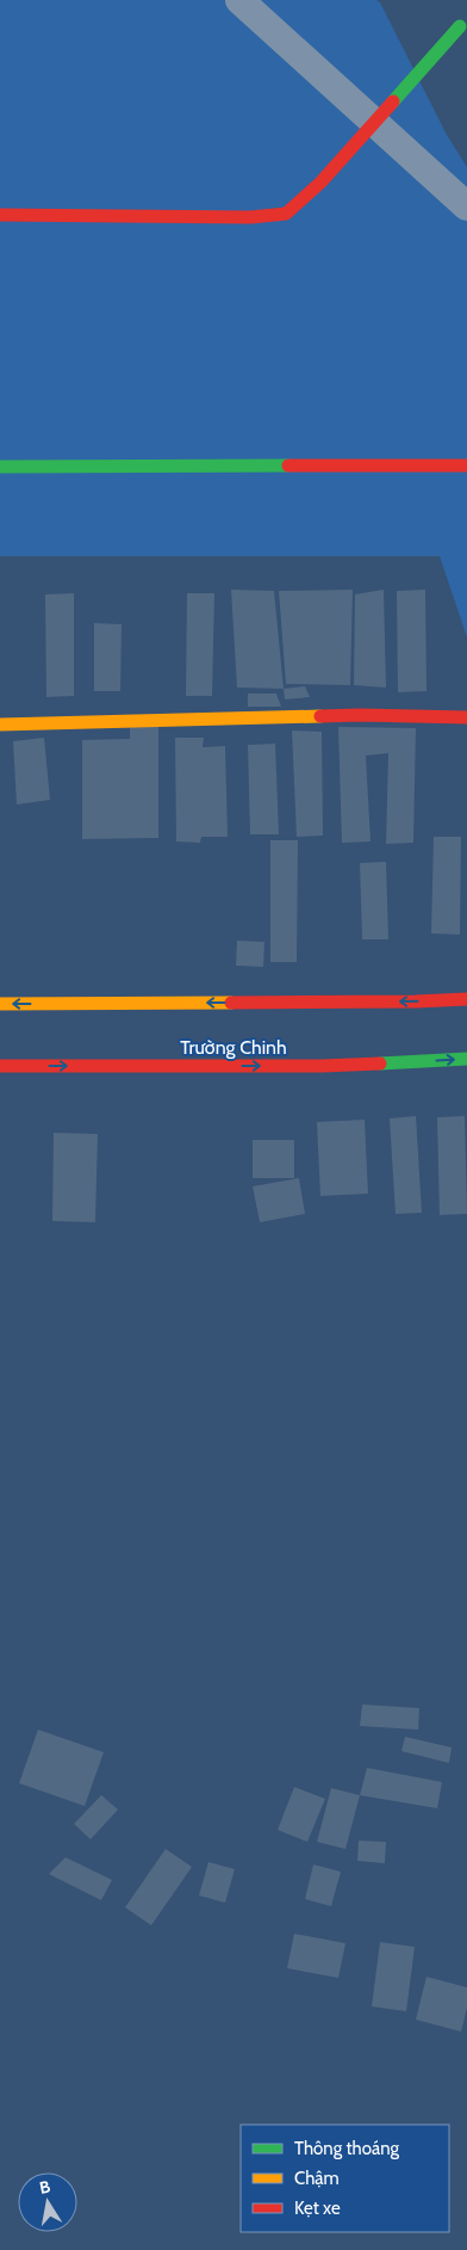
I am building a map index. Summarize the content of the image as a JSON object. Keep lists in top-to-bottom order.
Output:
{
  "streets": {
    "street": ["Trường Chinh"]
  },
  "legend": ["Thông thoáng", "Chậm", "Kẹt xe"],
  "north": "top"
}
